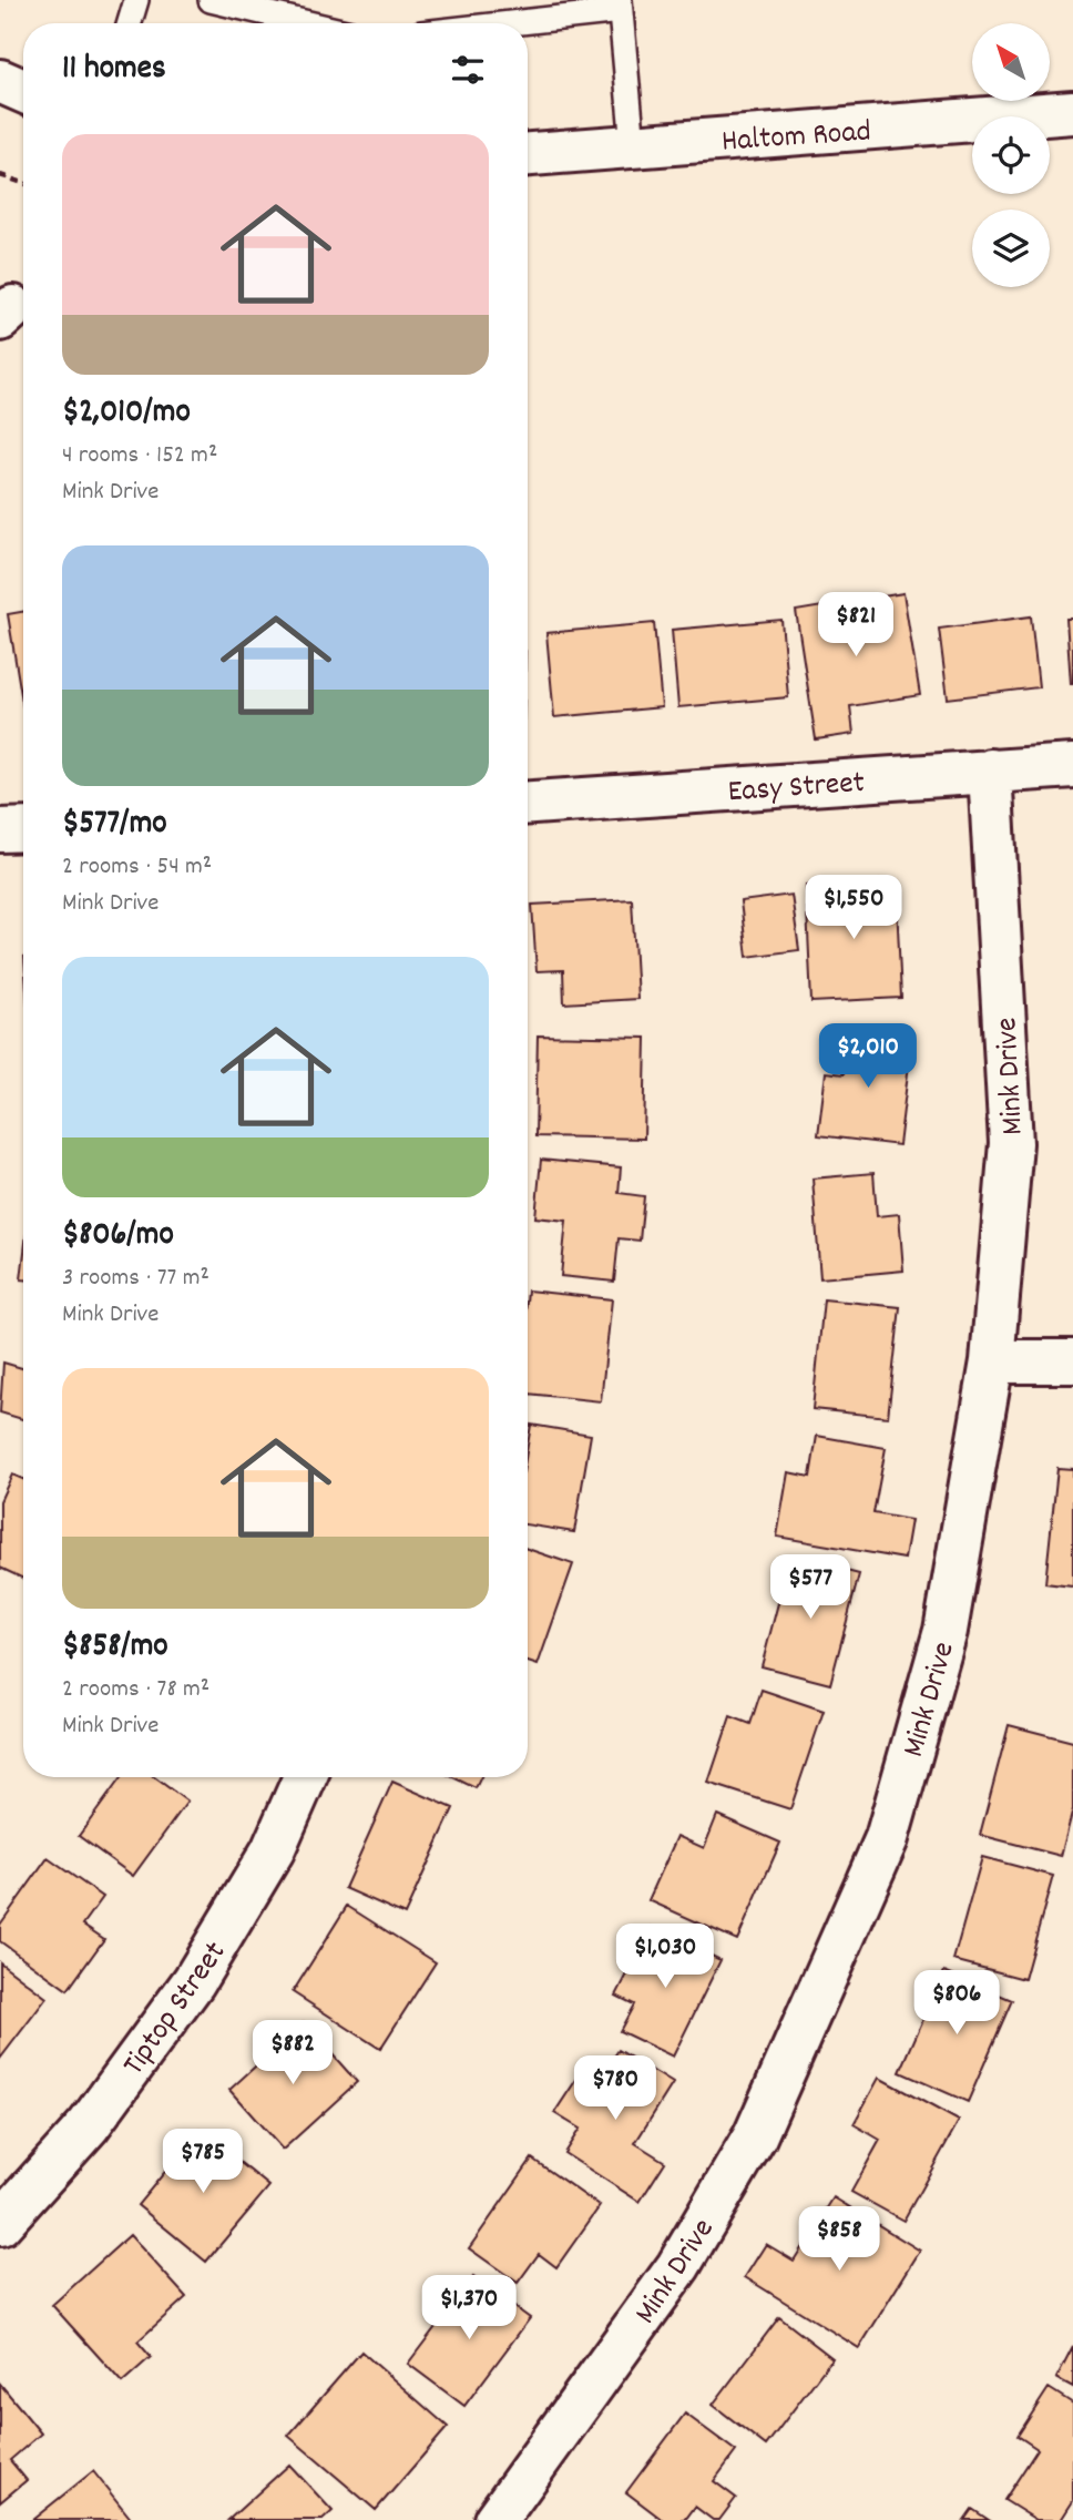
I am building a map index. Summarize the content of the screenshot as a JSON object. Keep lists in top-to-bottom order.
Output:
{
  "streets": {
    "street": [
      "Haltom Road",
      "Easy Street",
      "Mink Drive",
      "Tiptop Street"
    ]
  },
  "crossings": [
    ["Easy Street", "Mink Drive"]
  ],
  "north": "top left",
  "page": {
    "heading": "11 homes",
    "list": [
      {
        "name": "$2,010/mo",
        "note": "4 rooms · 152 m² · Mink Drive"
      },
      {
        "name": "$577/mo",
        "note": "2 rooms · 54 m² · Mink Drive"
      },
      {
        "name": "$806/mo",
        "note": "3 rooms · 77 m² · Mink Drive"
      },
      {
        "name": "$858/mo",
        "note": "2 rooms · 78 m² · Mink Drive"
      }
    ],
    "price": [
      "$821",
      "$1,550",
      "$2,010",
      "$577",
      "$1,030",
      "$806",
      "$882",
      "$780",
      "$785",
      "$858",
      "$1,370"
    ]
  }
}
